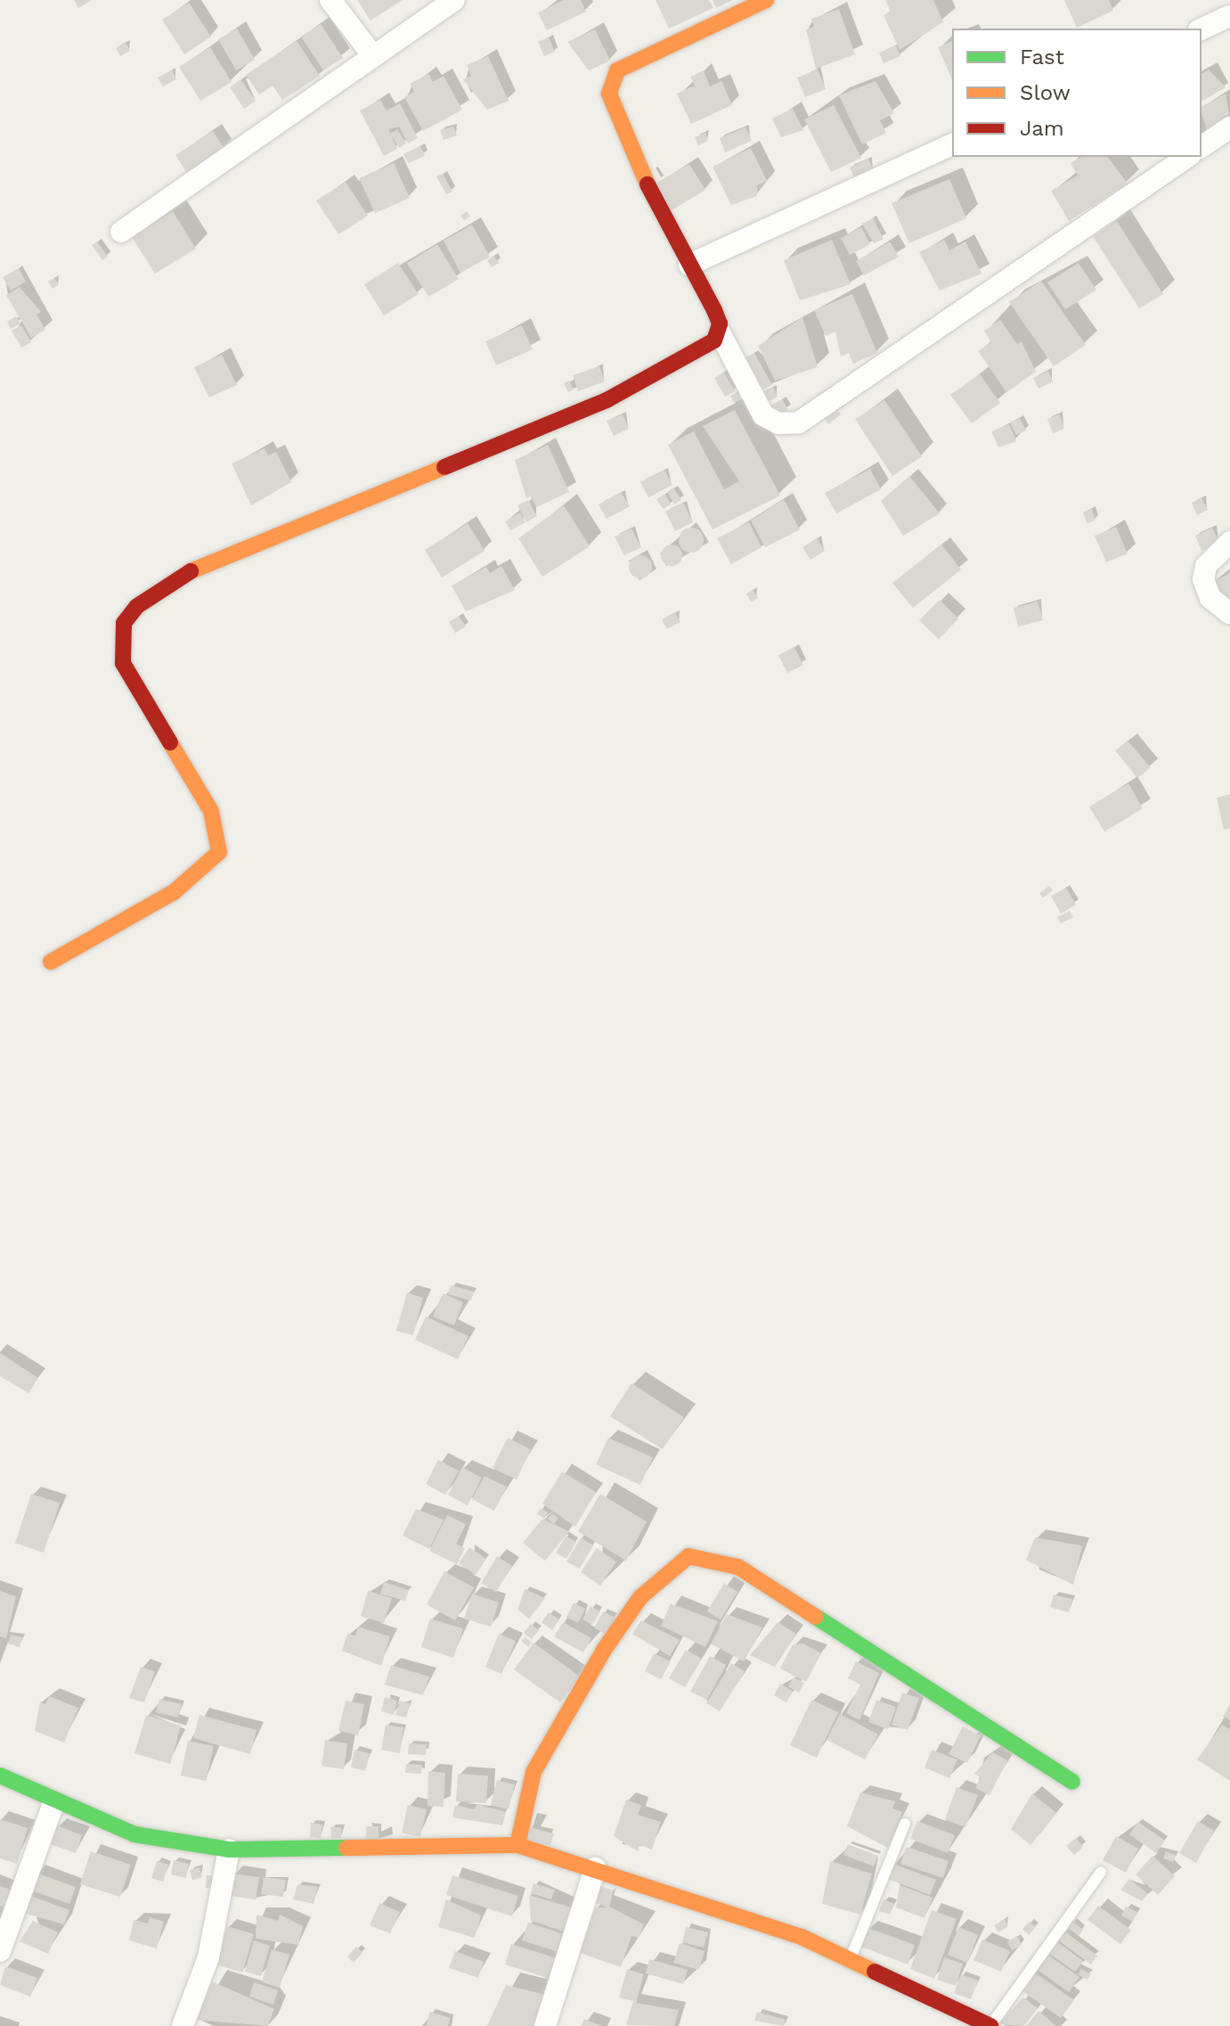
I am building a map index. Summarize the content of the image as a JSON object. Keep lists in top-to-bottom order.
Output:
{
  "legend": ["Fast", "Slow", "Jam"]
}
